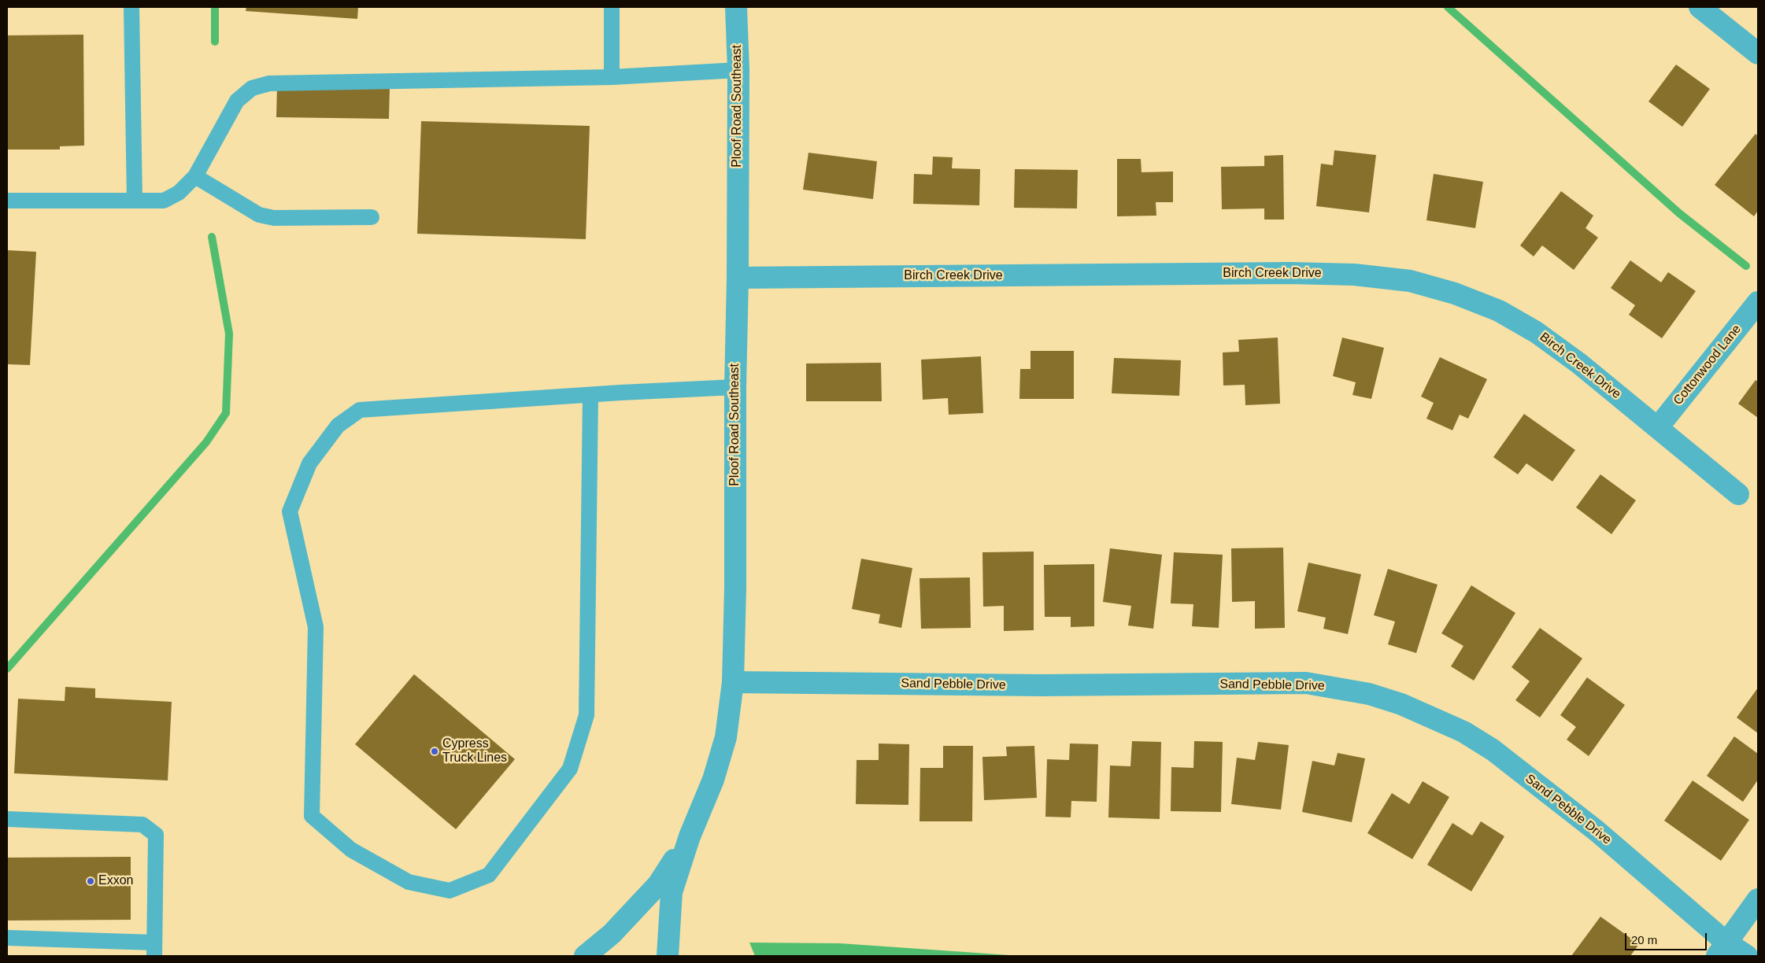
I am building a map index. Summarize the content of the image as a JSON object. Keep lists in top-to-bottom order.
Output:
{
  "streets": {
    "street": [
      "Ploof Road Southeast",
      "Birch Creek Drive",
      "Cottonwood Lane",
      "Sand Pebble Drive"
    ]
  },
  "crossings": [
    ["Ploof Road Southeast", "Birch Creek Drive"],
    ["Ploof Road Southeast", "Sand Pebble Drive"],
    ["Birch Creek Drive", "Cottonwood Lane"]
  ],
  "places": ["Cypress Truck Lines", "Exxon"],
  "scale_bar": "20 m"
}
